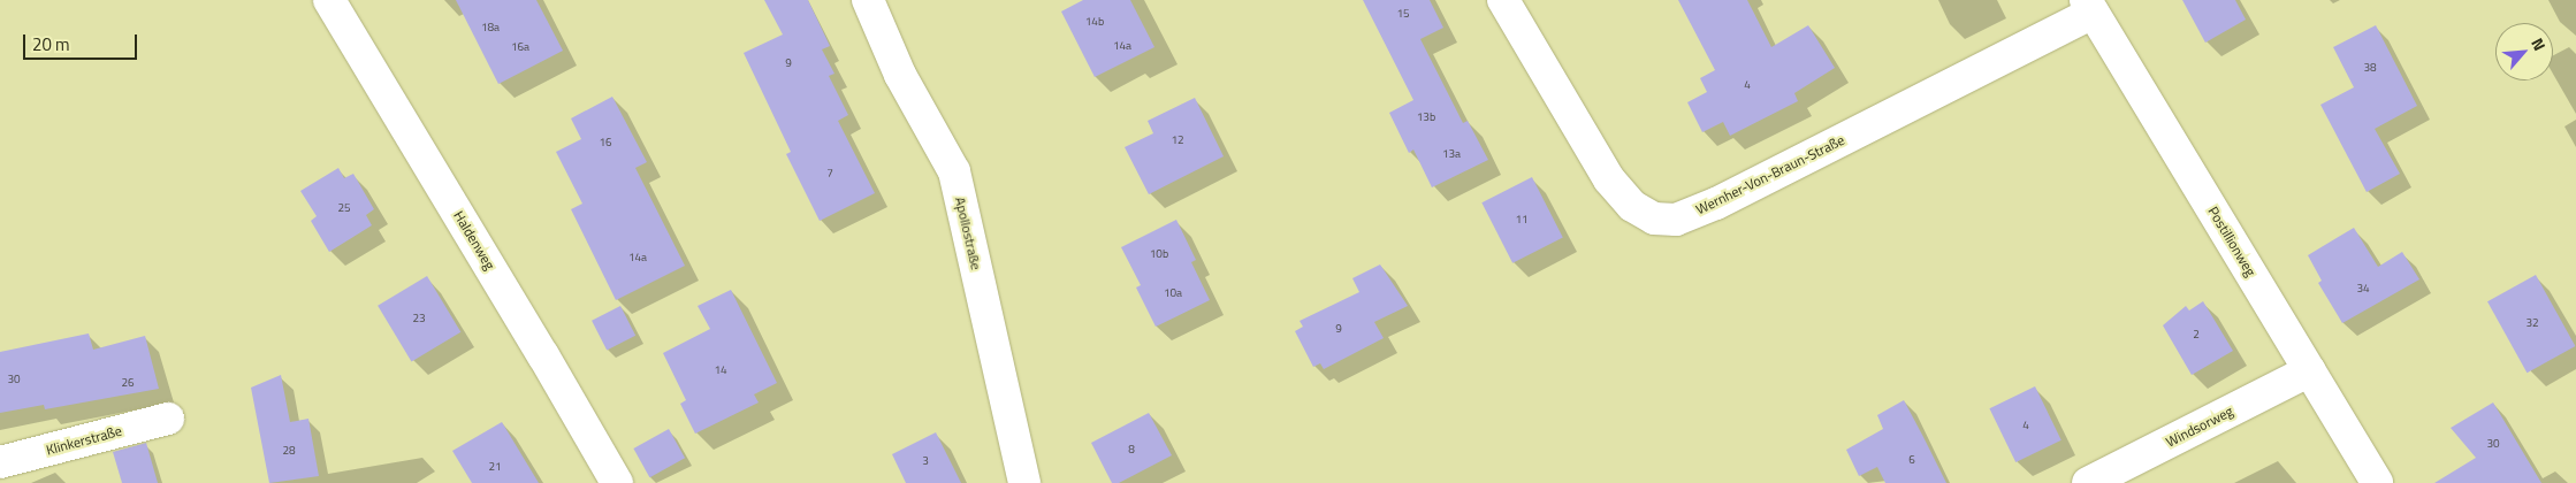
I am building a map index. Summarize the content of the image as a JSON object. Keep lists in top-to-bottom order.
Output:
{
  "streets": {
    "street": [
      "Wernher-Von-Braun-Straße",
      "Apollostraße",
      "Haldenweg",
      "Postillionweg",
      "Windsorweg",
      "Klinkerstraße"
    ]
  },
  "crossings": [
    ["Wernher-Von-Braun-Straße", "Postillionweg"],
    ["Postillionweg", "Windsorweg"]
  ],
  "house_numbers": [
    "15",
    "14b",
    "18a",
    "14a",
    "16a",
    "9",
    "38",
    "4",
    "13b",
    "12",
    "16",
    "13a",
    "7",
    "25",
    "11",
    "10b",
    "14a",
    "34",
    "10a",
    "23",
    "32",
    "9",
    "2",
    "14",
    "30",
    "26",
    "4",
    "30",
    "8",
    "28",
    "6",
    "3",
    "21"
  ],
  "scale_bar": "20 m",
  "north": "top right"
}
